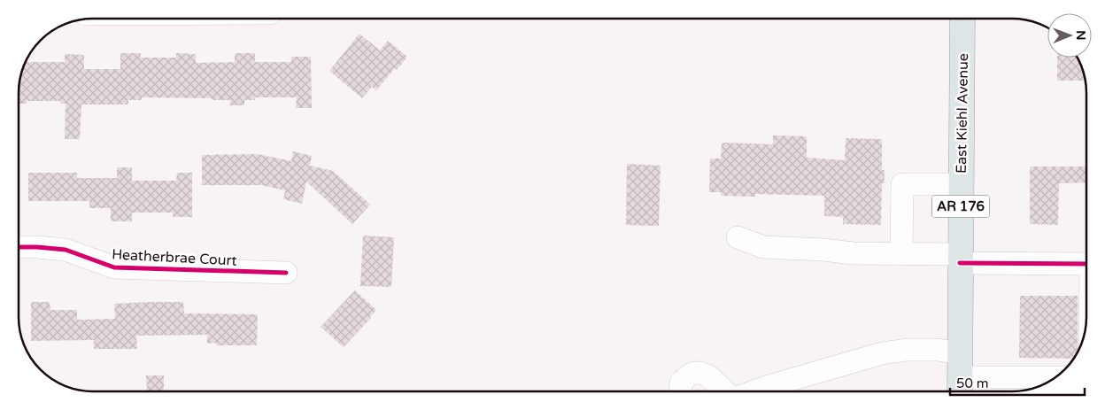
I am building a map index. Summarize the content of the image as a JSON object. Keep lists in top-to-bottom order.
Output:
{
  "streets": {
    "main road": ["East Kiehl Avenue", "AR 176"],
    "street": ["Heatherbrae Court"]
  },
  "scale_bar": "50 m",
  "north": "right"
}
